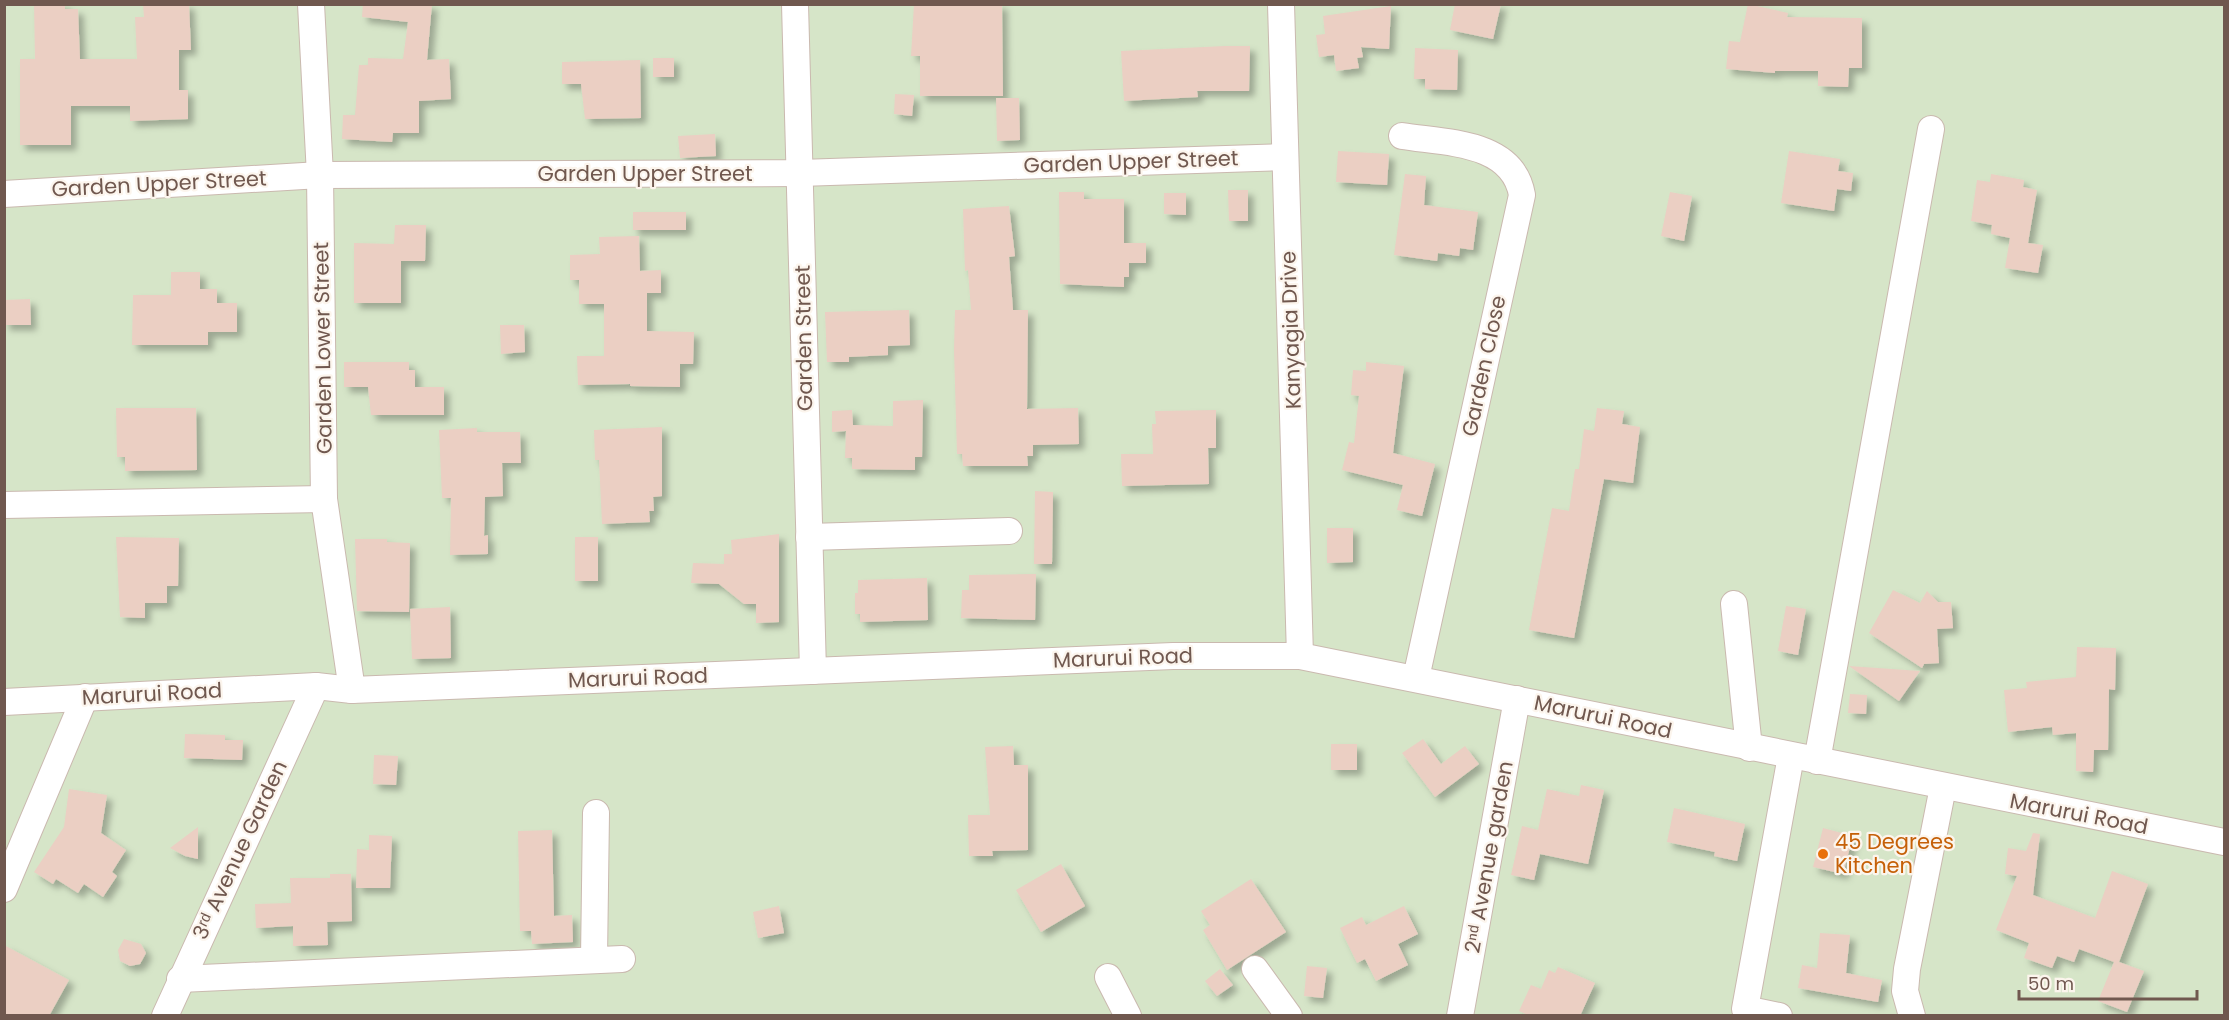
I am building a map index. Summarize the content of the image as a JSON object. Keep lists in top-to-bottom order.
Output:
{
  "streets": {
    "street": [
      "Garden Upper Street",
      "Kanyagia Drive",
      "Garden Street",
      "Garden Lower Street",
      "Garden Close",
      "Marurui Road",
      "3ʳᵈ Avenue Garden",
      "2ⁿᵈ Avenue garden"
    ]
  },
  "crossings": [
    ["Garden Upper Street", "Kanyagia Drive"],
    ["Garden Upper Street", "Garden Street"],
    ["Garden Upper Street", "Garden Lower Street"],
    ["Kanyagia Drive", "Marurui Road"],
    ["Garden Street", "Marurui Road"],
    ["Garden Lower Street", "Marurui Road"],
    ["Garden Close", "Marurui Road"],
    ["Marurui Road", "3ʳᵈ Avenue Garden"],
    ["Marurui Road", "2ⁿᵈ Avenue garden"]
  ],
  "places": ["45 Degrees Kitchen"],
  "scale_bar": "50 m"
}
